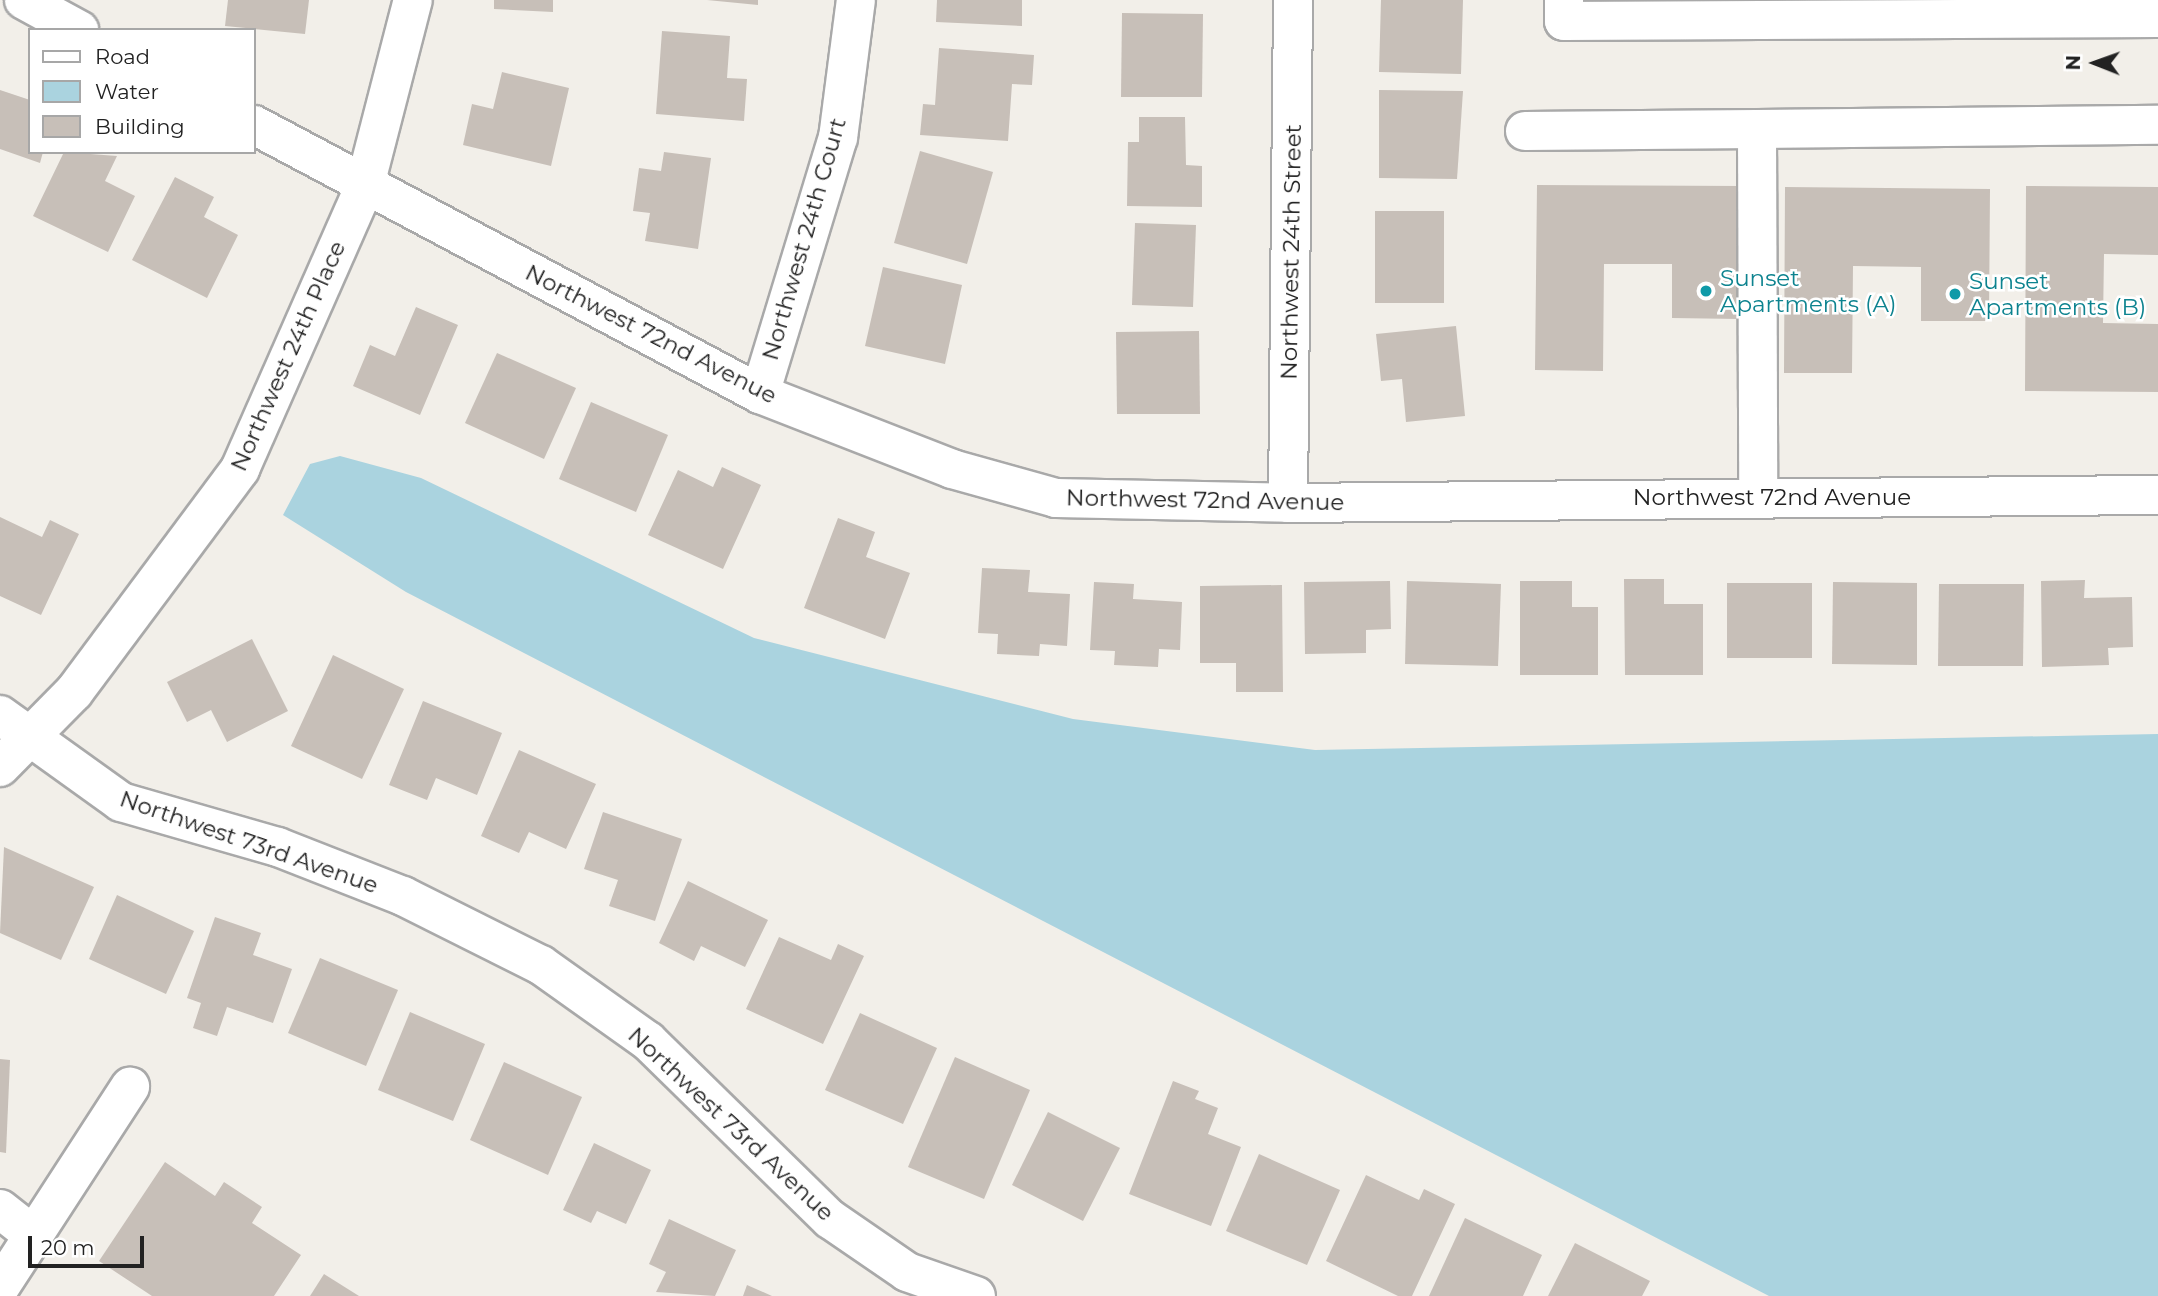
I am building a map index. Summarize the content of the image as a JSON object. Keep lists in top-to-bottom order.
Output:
{
  "streets": {
    "street": [
      "Northwest 24th Court",
      "Northwest 24th Street",
      "Northwest 72nd Avenue",
      "Northwest 24th Place",
      "Northwest 73rd Avenue"
    ]
  },
  "crossings": [
    ["Northwest 24th Court", "Northwest 72nd Avenue"],
    ["Northwest 24th Street", "Northwest 72nd Avenue"],
    ["Northwest 72nd Avenue", "Northwest 24th Place"],
    ["Northwest 24th Place", "Northwest 73rd Avenue"]
  ],
  "places": ["Sunset Apartments (A)", "Sunset Apartments (B)"],
  "legend": ["Road", "Water", "Building"],
  "scale_bar": "20 m",
  "north": "left"
}
